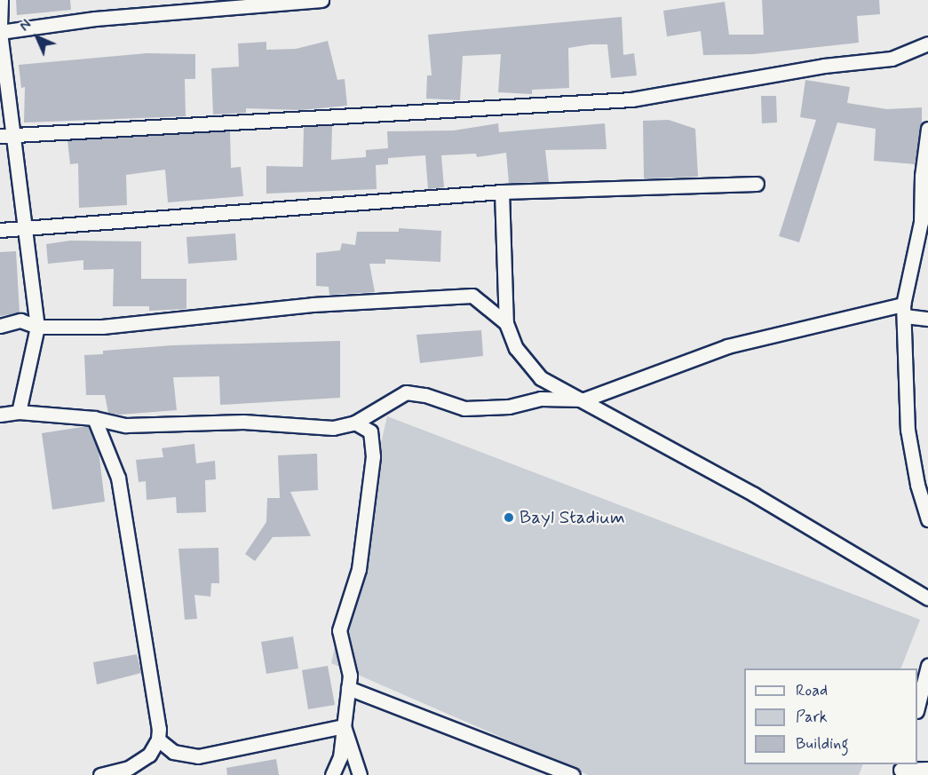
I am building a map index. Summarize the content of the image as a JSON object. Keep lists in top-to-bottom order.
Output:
{
  "places": ["Bayl Stadium"],
  "legend": ["Road", "Park", "Building"],
  "north": "top left"
}
